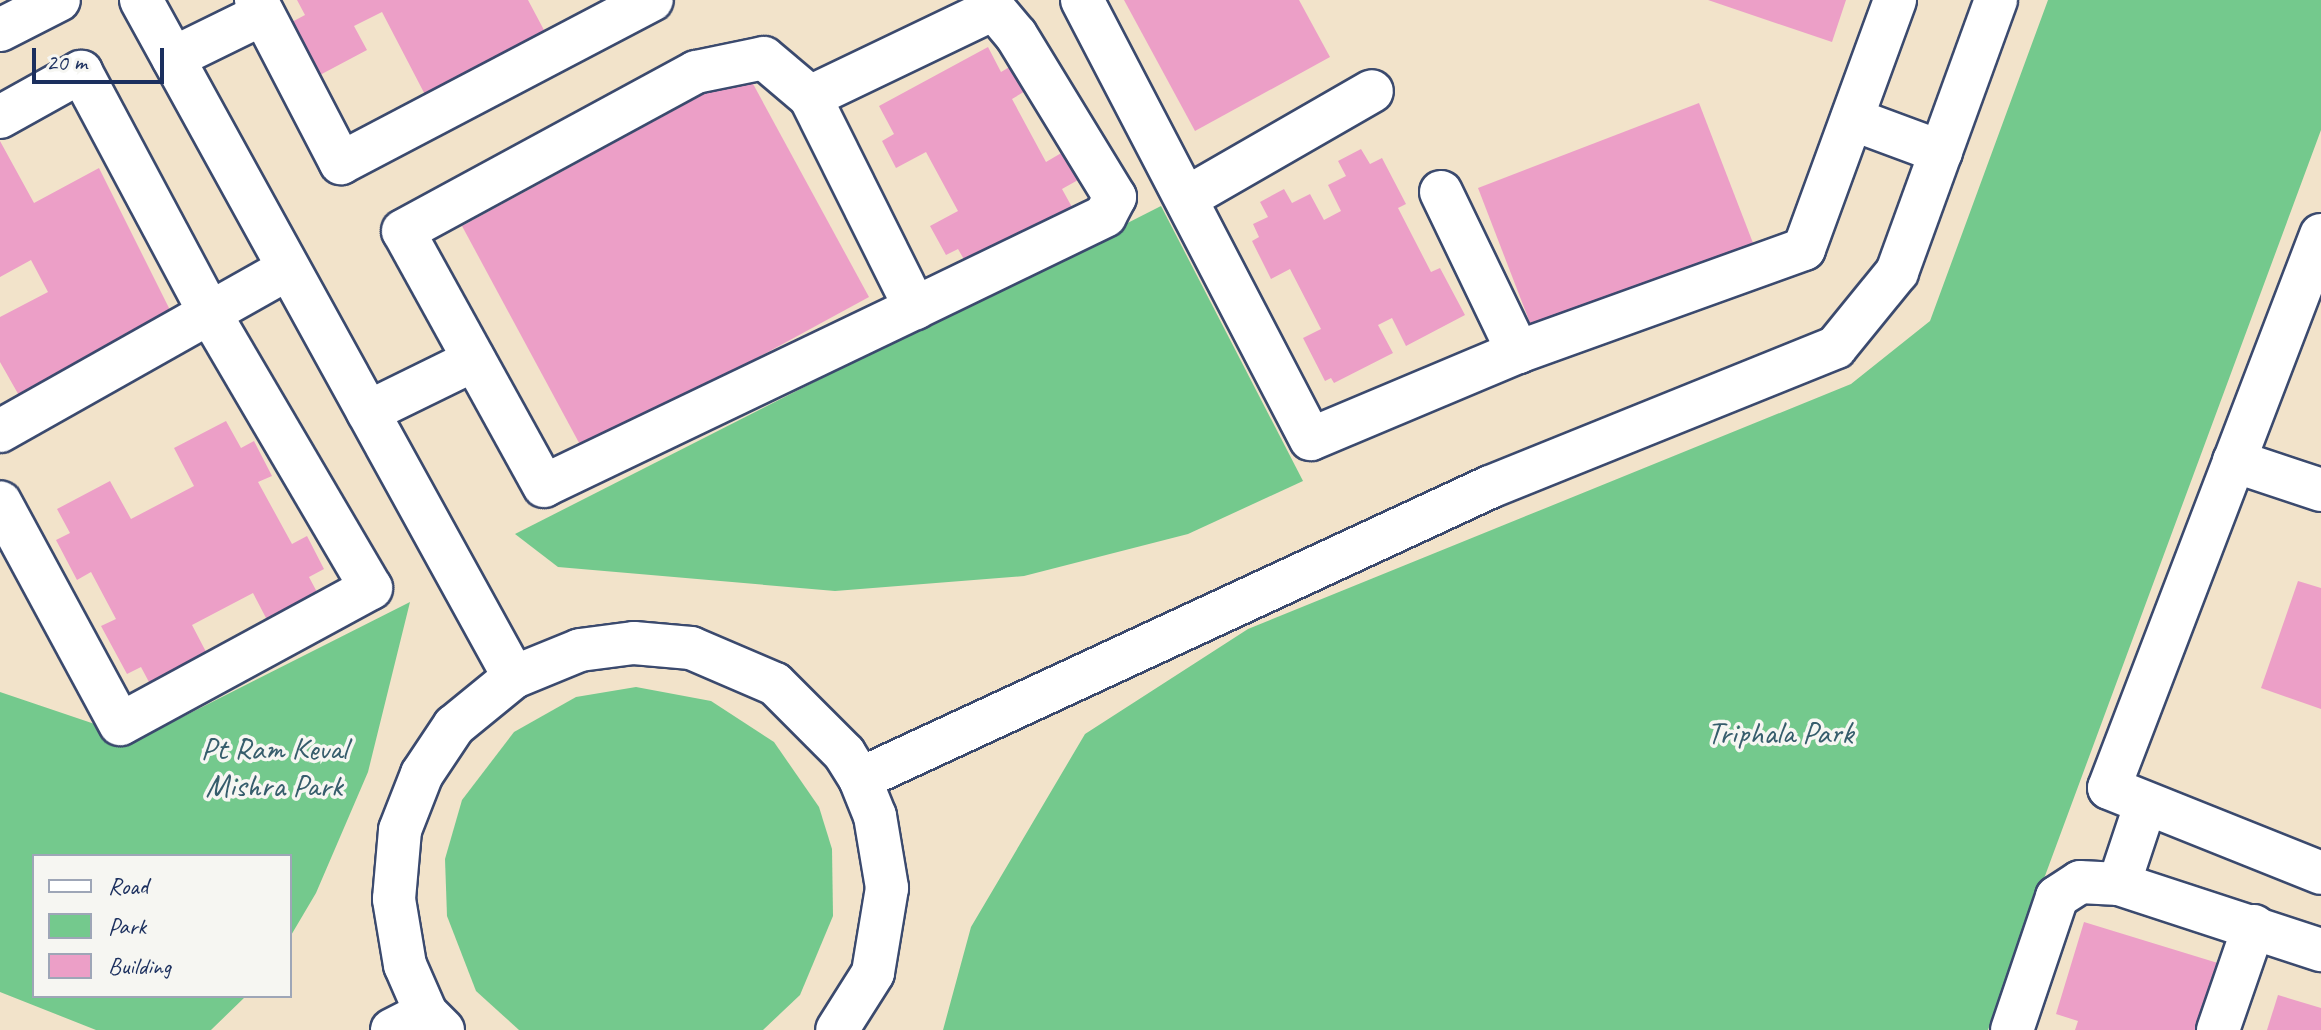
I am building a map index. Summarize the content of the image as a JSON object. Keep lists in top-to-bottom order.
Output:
{
  "parks": ["Triphala Park", "Pt Ram Keval Mishra Park"],
  "legend": ["Road", "Park", "Building"],
  "scale_bar": "20 m"
}
